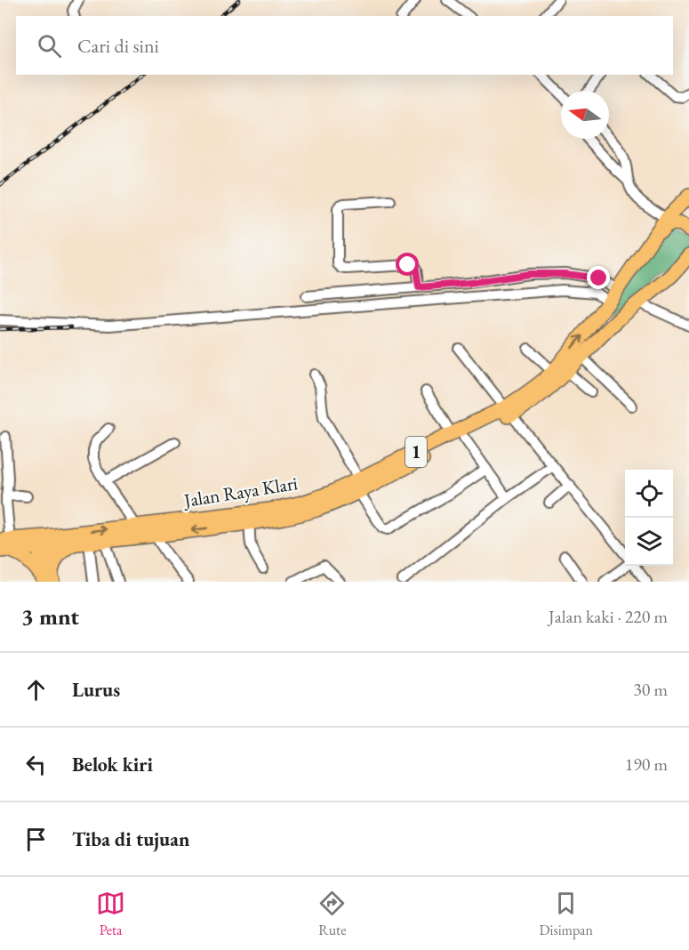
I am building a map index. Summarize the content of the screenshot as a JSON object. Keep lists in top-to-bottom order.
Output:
{
  "streets": {
    "highway": ["1", "Jalan Raya Klari"]
  },
  "north": "left",
  "page": {
    "search": "Cari di sini",
    "heading": ["3 mnt", "Jalan kaki · 220 m"],
    "list": [
      ["Lurus", "30 m"],
      ["Belok kiri", "190 m"],
      "Tiba di tujuan"
    ],
    "nav": ["Peta", "Rute", "Disimpan"]
  }
}
